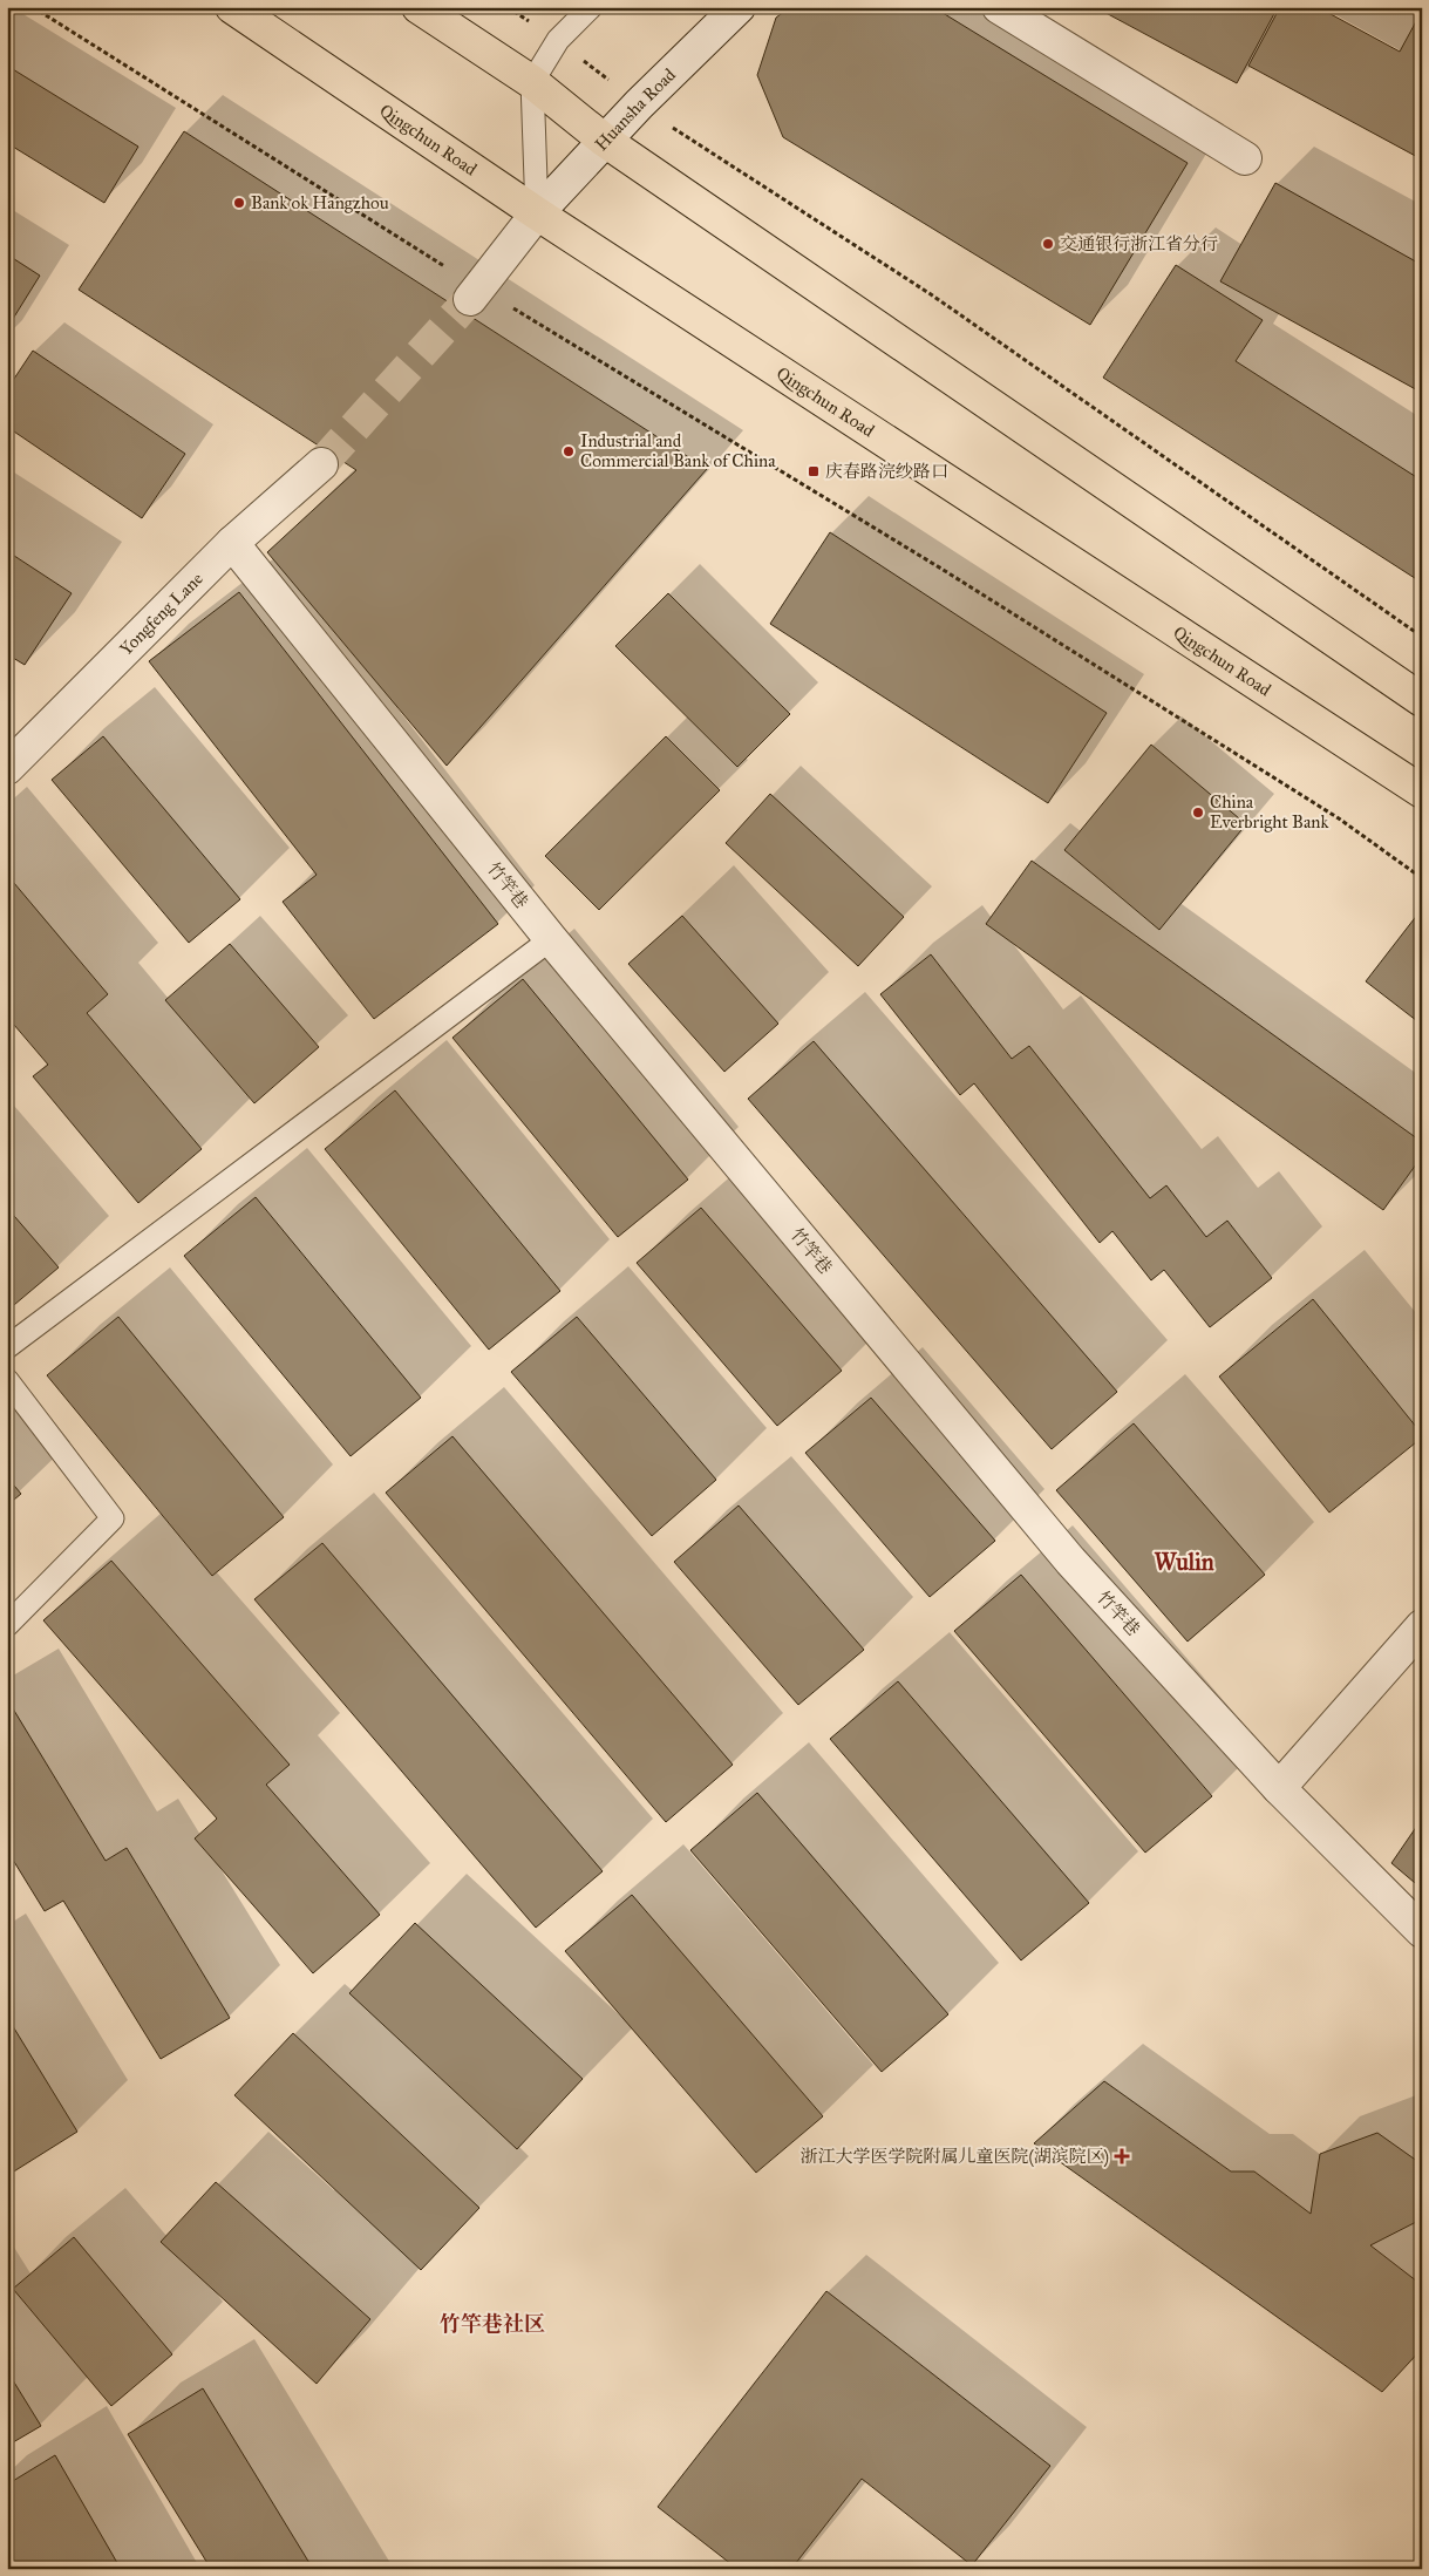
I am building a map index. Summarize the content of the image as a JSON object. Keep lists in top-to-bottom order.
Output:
{
  "streets": {
    "main road": ["Qingchun Road"],
    "street": ["Huansha Road", "Yongfeng Lane", "竹竿巷"]
  },
  "crossings": [
    ["Huansha Road", "Qingchun Road"],
    ["Yongfeng Lane", "竹竿巷"]
  ],
  "districts": ["Wulin", "竹竿巷社区"],
  "places": {
    "other": [
      "Bank ok Hangzhou",
      "交通银行浙江省分行",
      "Industrial and Commercial Bank of China",
      "China Everbright Bank"
    ],
    "transit": ["庆春路浣纱路口"],
    "health": ["浙江大学医学院附属儿童医院(湖滨院区)"]
  }
}
